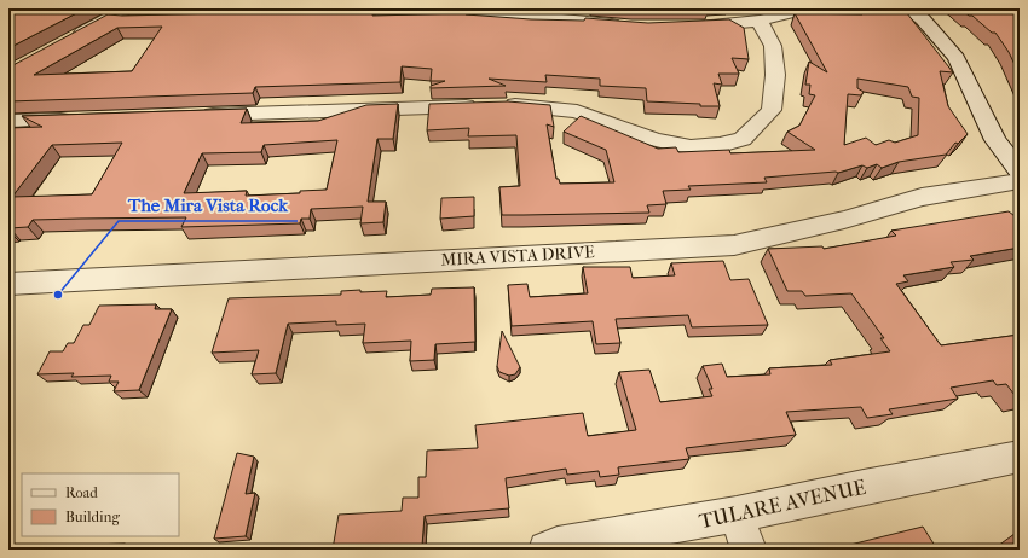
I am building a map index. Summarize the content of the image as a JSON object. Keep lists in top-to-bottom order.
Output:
{
  "streets": {
    "street": ["MIRA VISTA DRIVE", "TULARE AVENUE"]
  },
  "places": ["The Mira Vista Rock"],
  "legend": ["Road", "Building"]
}
